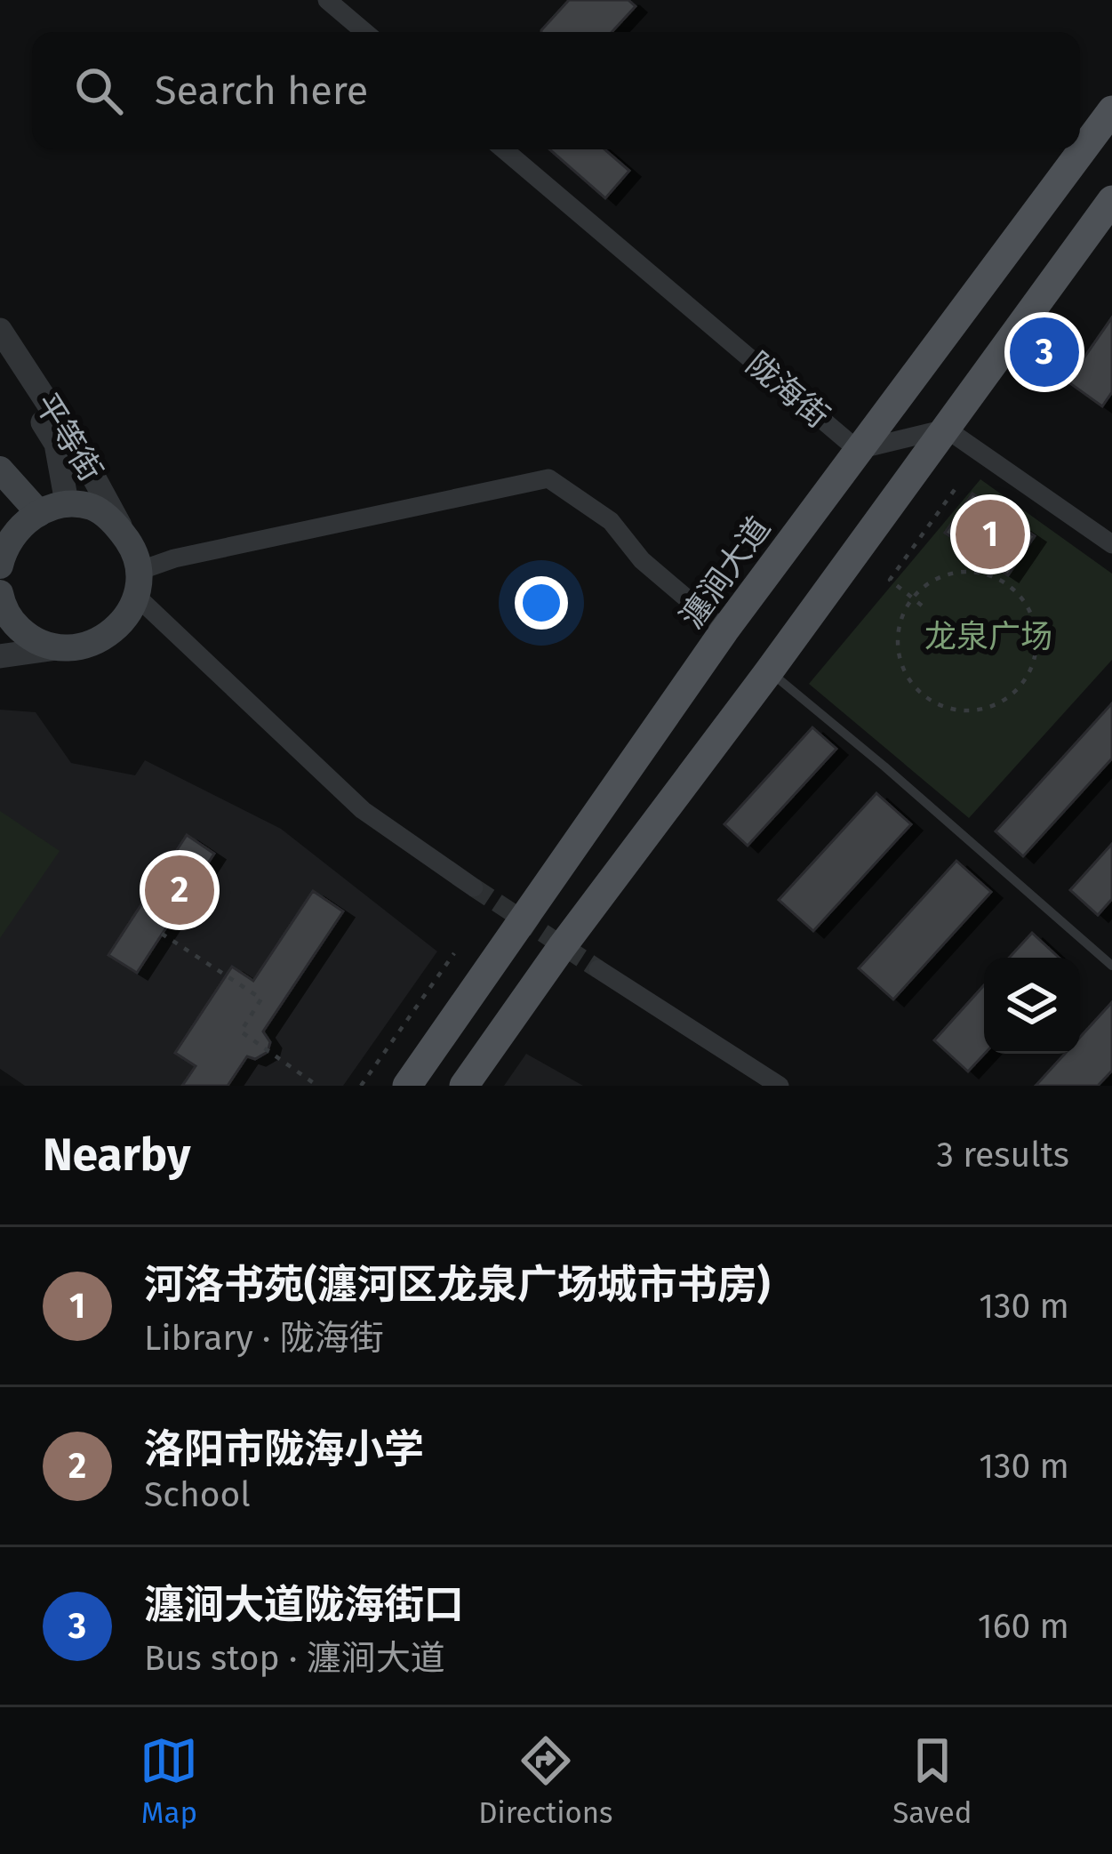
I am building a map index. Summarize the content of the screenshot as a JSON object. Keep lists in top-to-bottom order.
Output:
{
  "streets": {
    "main road": ["瀍涧大道"],
    "street": ["陇海街", "平等街"]
  },
  "crossings": [
    ["陇海街", "瀍涧大道"]
  ],
  "parks": ["龙泉广场"],
  "page": {
    "search": "Search here",
    "pins": ["3", "1", "2"],
    "heading": ["Nearby", "3 results"],
    "list": [
      {
        "mark": "1",
        "name": "河洛书苑(瀍河区龙泉广场城市书房)",
        "note": "Library · 陇海街",
        "value": "130 m"
      },
      {
        "mark": "2",
        "name": "洛阳市陇海小学",
        "note": "School",
        "value": "130 m"
      },
      {
        "mark": "3",
        "name": "瀍涧大道陇海街口",
        "note": "Bus stop · 瀍涧大道",
        "value": "160 m"
      }
    ],
    "nav": ["Map", "Directions", "Saved"]
  }
}
